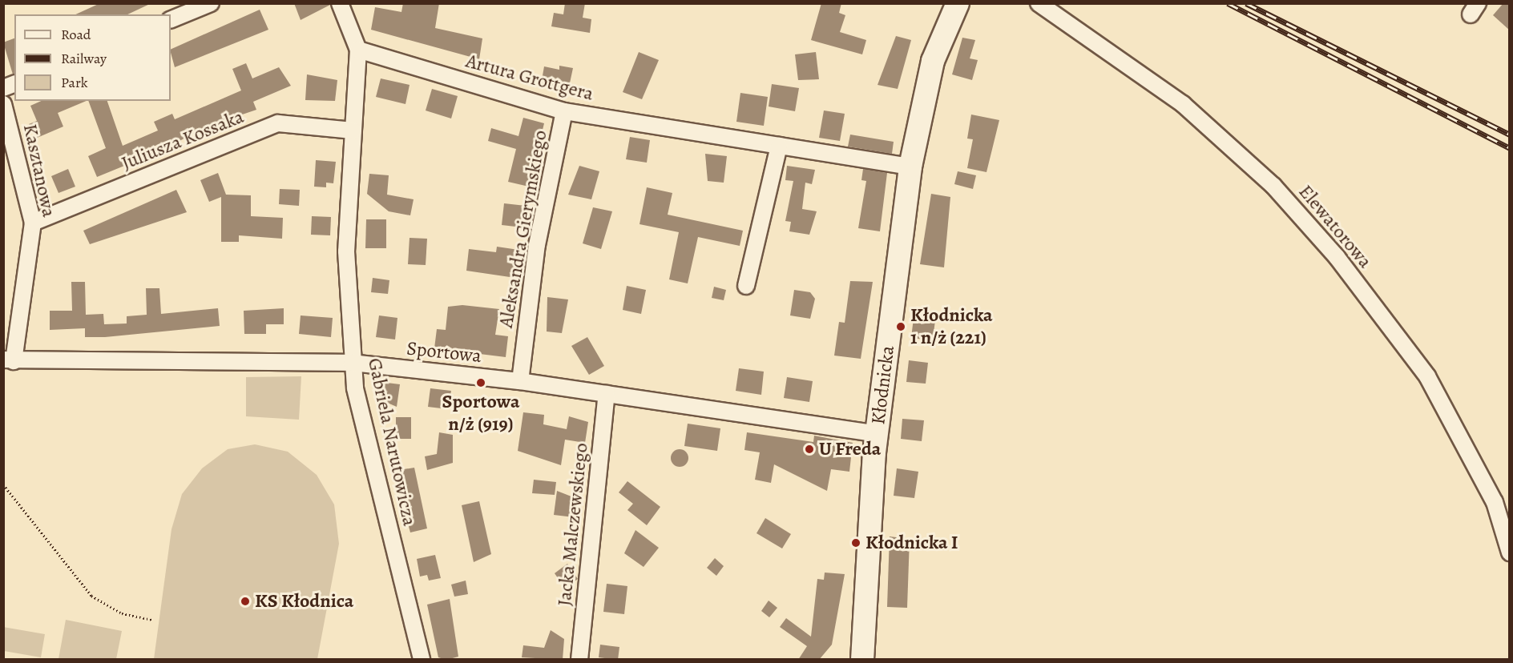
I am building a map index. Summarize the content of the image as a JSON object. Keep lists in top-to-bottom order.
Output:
{
  "streets": {
    "main road": ["Kłodnicka"],
    "street": [
      "Artura Grottgera",
      "Juliusza Kossaka",
      "Kasztanowa",
      "Elewatorowa",
      "Aleksandra Gierymskiego",
      "Sportowa",
      "Gabriela Narutowicza",
      "Jacka Malczewskiego"
    ]
  },
  "crossings": [
    ["Artura Grottgera", "Aleksandra Gierymskiego"],
    ["Artura Grottgera", "Kłodnicka"],
    ["Artura Grottgera", "Gabriela Narutowicza"],
    ["Juliusza Kossaka", "Kasztanowa"],
    ["Juliusza Kossaka", "Gabriela Narutowicza"],
    ["Kasztanowa", "Sportowa"],
    ["Aleksandra Gierymskiego", "Sportowa"],
    ["Sportowa", "Kłodnicka"],
    ["Sportowa", "Gabriela Narutowicza"],
    ["Sportowa", "Jacka Malczewskiego"]
  ],
  "places": [
    "Kłodnicka 1 n/ż (221)",
    "Sportowa n/ż (919)",
    "U Freda",
    "Kłodnicka I",
    "KS Kłodnica"
  ],
  "legend": ["Road", "Railway", "Park"]
}
